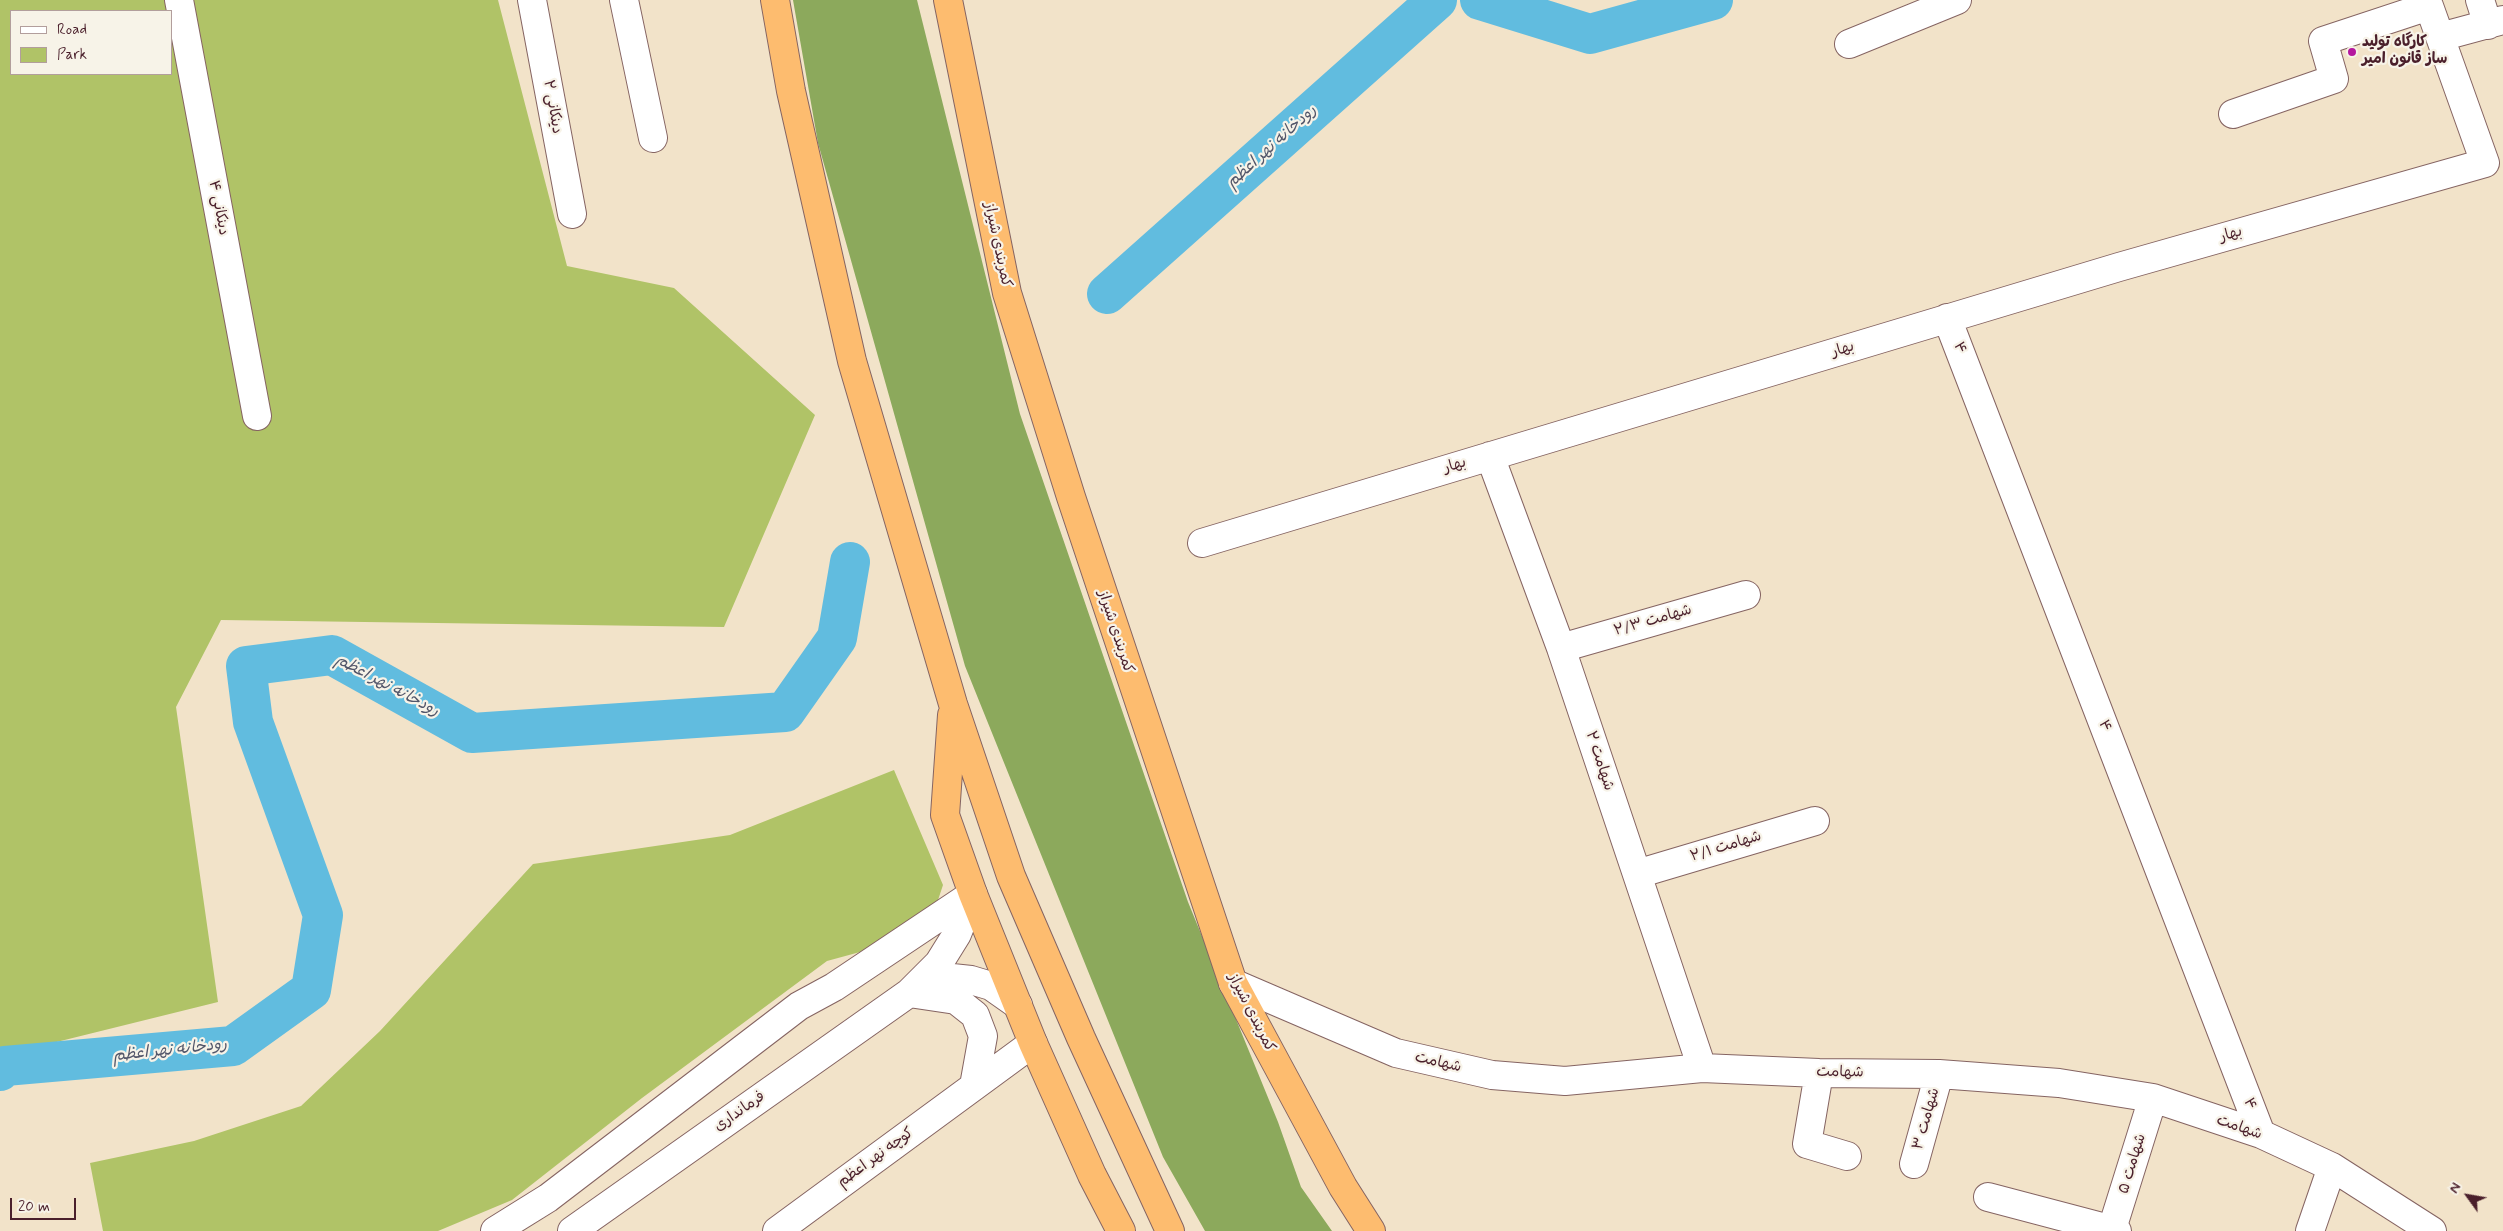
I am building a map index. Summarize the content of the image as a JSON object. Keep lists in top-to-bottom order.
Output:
{
  "streets": {
    "highway": ["کمربندی شیراز"],
    "street": [
      "۲ دینکانی",
      "۴ دینکانی",
      "بهار",
      "۴",
      "۲/۳ شهامت",
      "۲ شهامت",
      "۲/۱ شهامت",
      "شهامت",
      "فرمانداری",
      "۳ شهامت",
      "کوچه نهر اعظم",
      "۵ شهامت"
    ]
  },
  "crossings": [
    ["بهار", "۴"],
    ["بهار", "۲ شهامت"],
    ["کمربندی شیراز", "شهامت"],
    ["۴", "شهامت"],
    ["۲/۳ شهامت", "۲ شهامت"],
    ["۲ شهامت", "۲/۱ شهامت"],
    ["۲ شهامت", "شهامت"],
    ["شهامت", "۳ شهامت"],
    ["شهامت", "۵ شهامت"]
  ],
  "water": ["رودخانه نهر اعظم"],
  "places": ["کارگاه تولید ساز قانون امیر"],
  "legend": ["Road", "Park"],
  "scale_bar": "20 m",
  "north": "top left"
}
